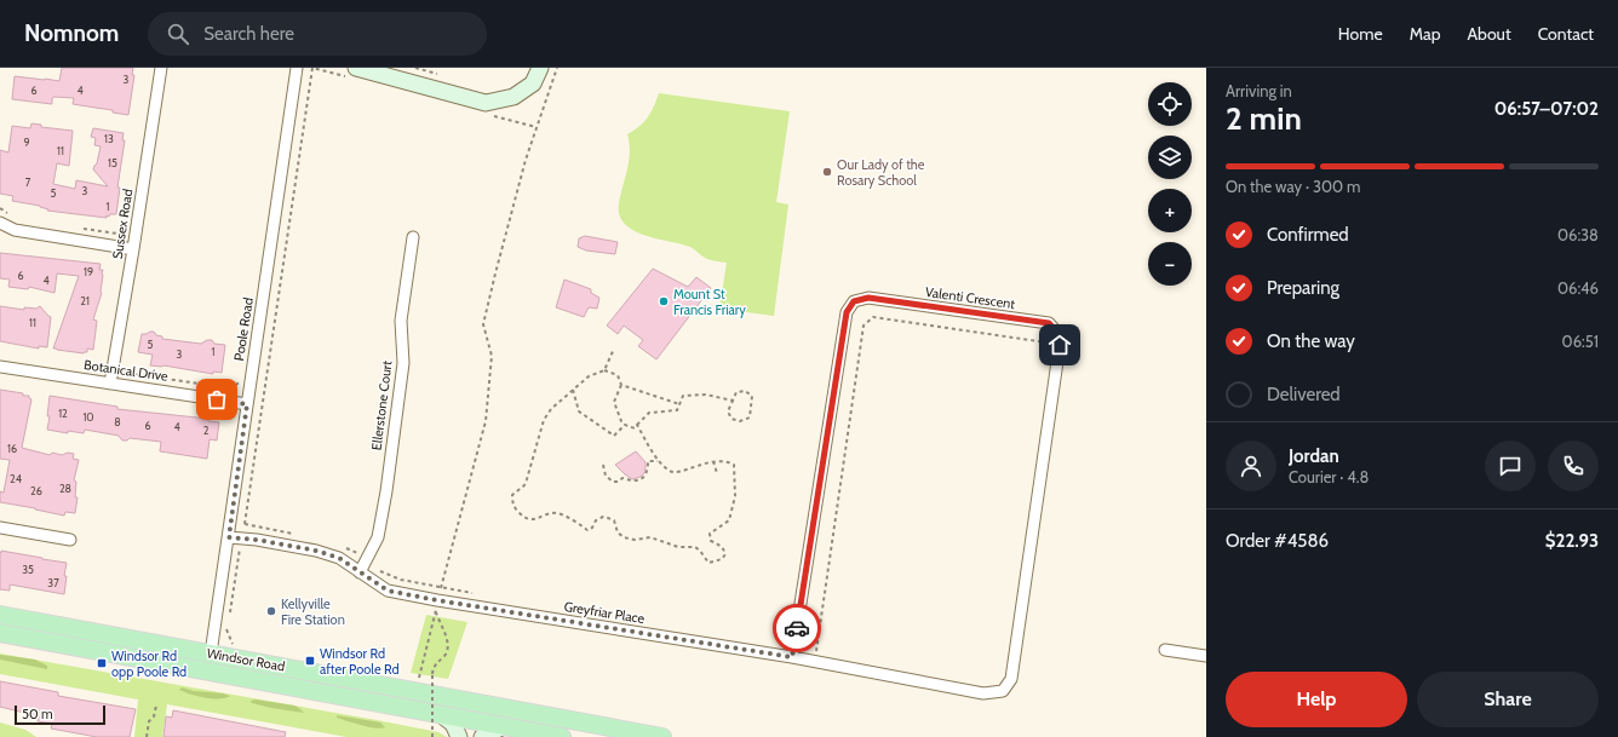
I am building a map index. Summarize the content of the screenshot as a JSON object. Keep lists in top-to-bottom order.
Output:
{
  "streets": {
    "main road": ["Windsor Road"],
    "street": [
      "Sussex Road",
      "Valenti Crescent",
      "Poole Road",
      "Botanical Drive",
      "Ellerstone Court",
      "Greyfriar Place"
    ]
  },
  "crossings": [
    ["Sussex Road", "Botanical Drive"],
    ["Valenti Crescent", "Greyfriar Place"],
    ["Poole Road", "Botanical Drive"],
    ["Poole Road", "Greyfriar Place"],
    ["Poole Road", "Windsor Road"],
    ["Ellerstone Court", "Greyfriar Place"]
  ],
  "places": {
    "other": ["Our Lady of the Rosary School", "Mount St Francis Friary", "Kellyville Fire Station"],
    "transit": ["Windsor Rd after Poole Rd", "Windsor Rd opp Poole Rd"]
  },
  "house_numbers": [
    "3",
    "6",
    "4",
    "13",
    "9",
    "11",
    "15",
    "7",
    "3",
    "5",
    "1",
    "19",
    "6",
    "4",
    "21",
    "11",
    "5",
    "1",
    "3",
    "12",
    "10",
    "8",
    "6",
    "4",
    "2",
    "16",
    "24",
    "28",
    "26",
    "35",
    "37"
  ],
  "scale_bar": "50 m",
  "page": {
    "header": "Nomnom",
    "search": "Search here",
    "nav": [
      "Home",
      "Map",
      "About",
      "Contact"
    ],
    "heading": ["2 min", "Arriving in", "06:57–07:02"],
    "panel": [
      "Jordan",
      "Courier · 4.8",
      "Order #4586",
      "$22.93"
    ],
    "map_buttons": ["+", "−"],
    "bar": "On the way · 300 m",
    "list": [
      ["Confirmed", "06:38"],
      ["Preparing", "06:46"],
      ["On the way", "06:51"],
      "Delivered"
    ],
    "buttons": ["Help", "Share"],
    "scale": "50 m"
  }
}
